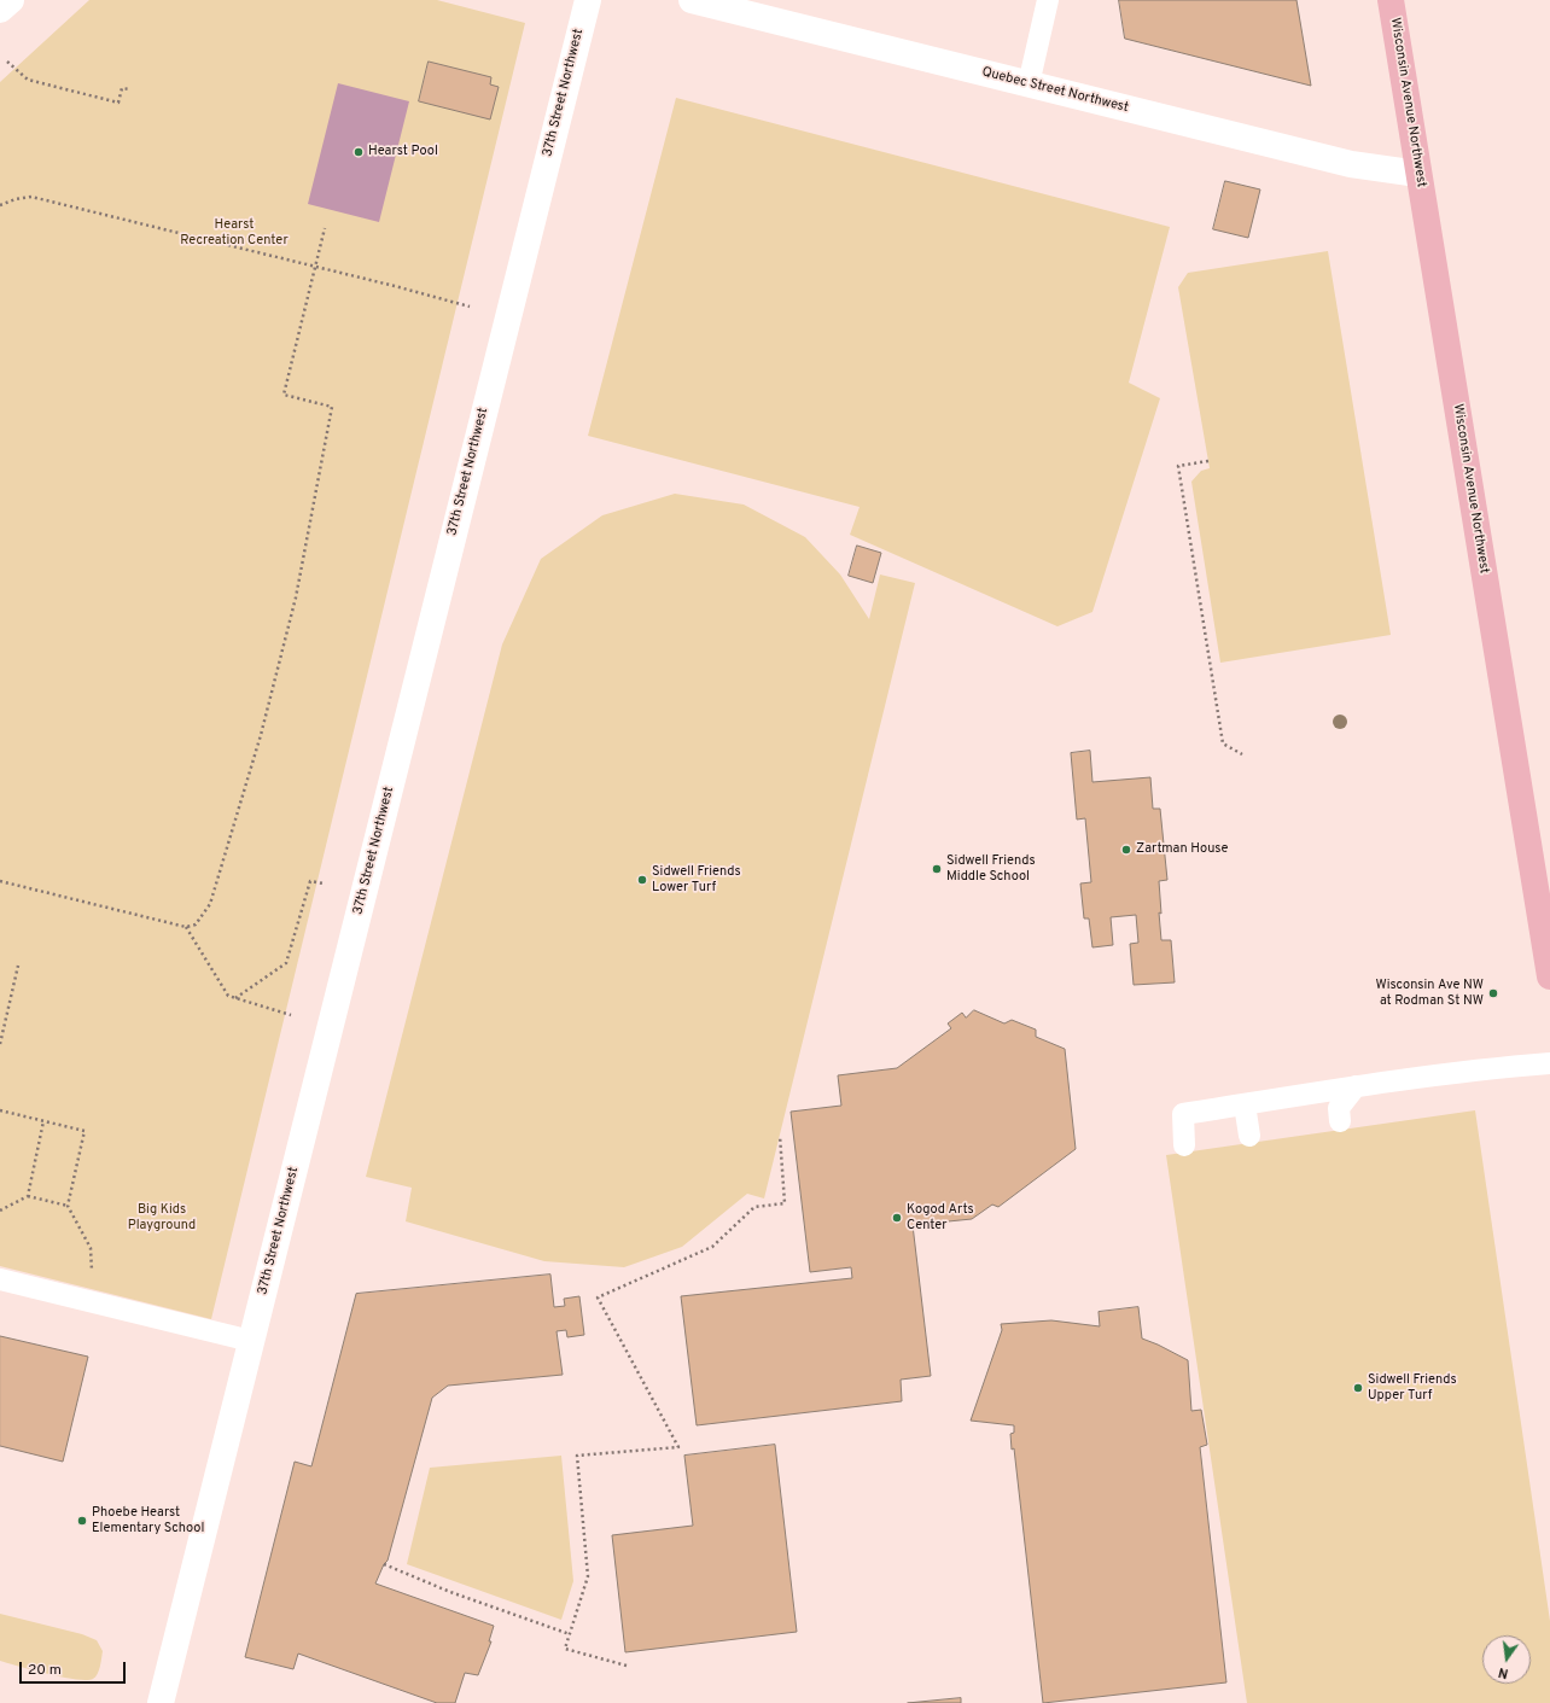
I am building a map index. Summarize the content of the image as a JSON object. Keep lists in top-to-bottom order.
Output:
{
  "streets": {
    "main road": ["Wisconsin Avenue Northwest"],
    "street": ["Quebec Street Northwest", "37th Street Northwest"]
  },
  "crossings": [
    ["Quebec Street Northwest", "Wisconsin Avenue Northwest"]
  ],
  "parks": ["Hearst Recreation Center", "Big Kids Playground"],
  "places": [
    "Hearst Pool",
    "Zartman House",
    "Sidwell Friends Middle School",
    "Sidwell Friends Lower Turf",
    "Wisconsin Ave NW at Rodman St NW",
    "Kogod Arts Center",
    "Sidwell Friends Upper Turf",
    "Phoebe Hearst Elementary School"
  ],
  "scale_bar": "20 m",
  "north": "bottom"
}
